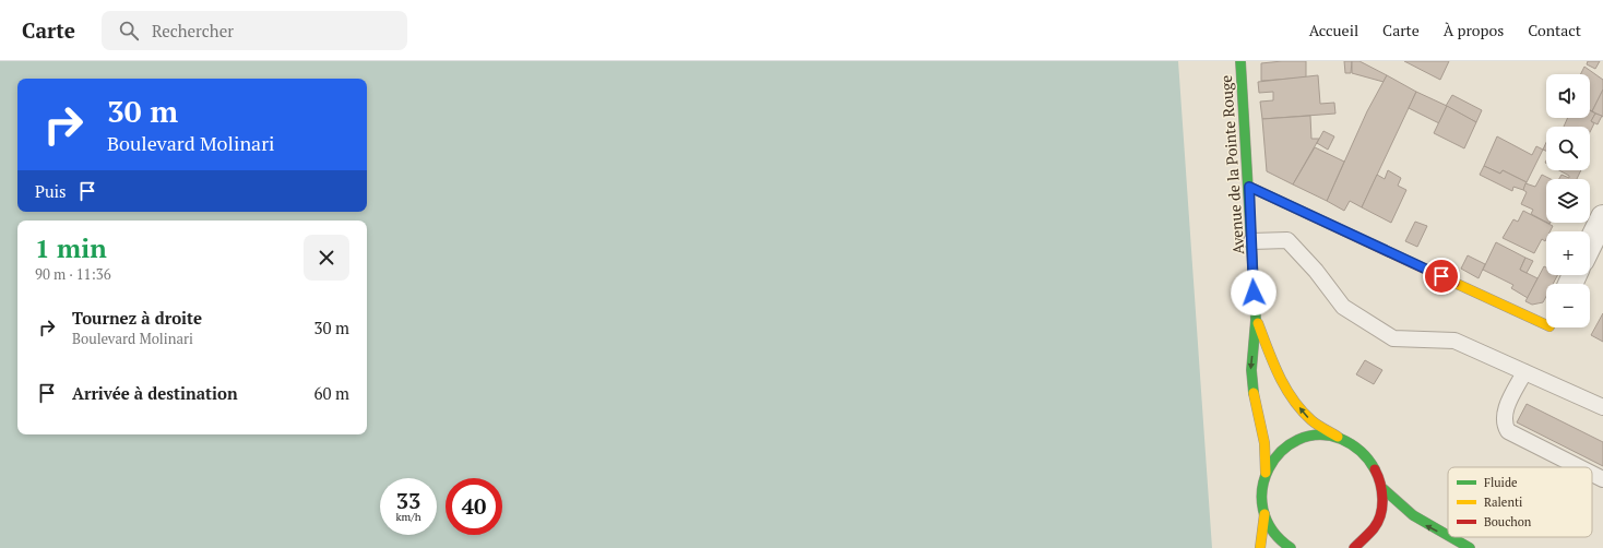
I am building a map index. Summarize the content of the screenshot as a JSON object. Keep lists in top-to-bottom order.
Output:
{
  "streets": {
    "street": ["Avenue de la Pointe Rouge"]
  },
  "legend": ["Fluide", "Ralenti", "Bouchon"],
  "page": {
    "header": "Carte",
    "search": "Rechercher",
    "nav": [
      "Accueil",
      "Carte",
      "À propos",
      "Contact"
    ],
    "map_buttons": ["+", "−"],
    "turn": ["30 m", "Boulevard Molinari"],
    "then": "Puis",
    "heading": ["1 min", "90 m · 11:36"],
    "list": [
      {
        "name": "Tournez à droite",
        "note": "Boulevard Molinari",
        "value": "30 m"
      },
      {
        "name": "Arrivée à destination",
        "value": "60 m"
      }
    ],
    "speed": "33 km/h",
    "limit": "40"
  }
}
